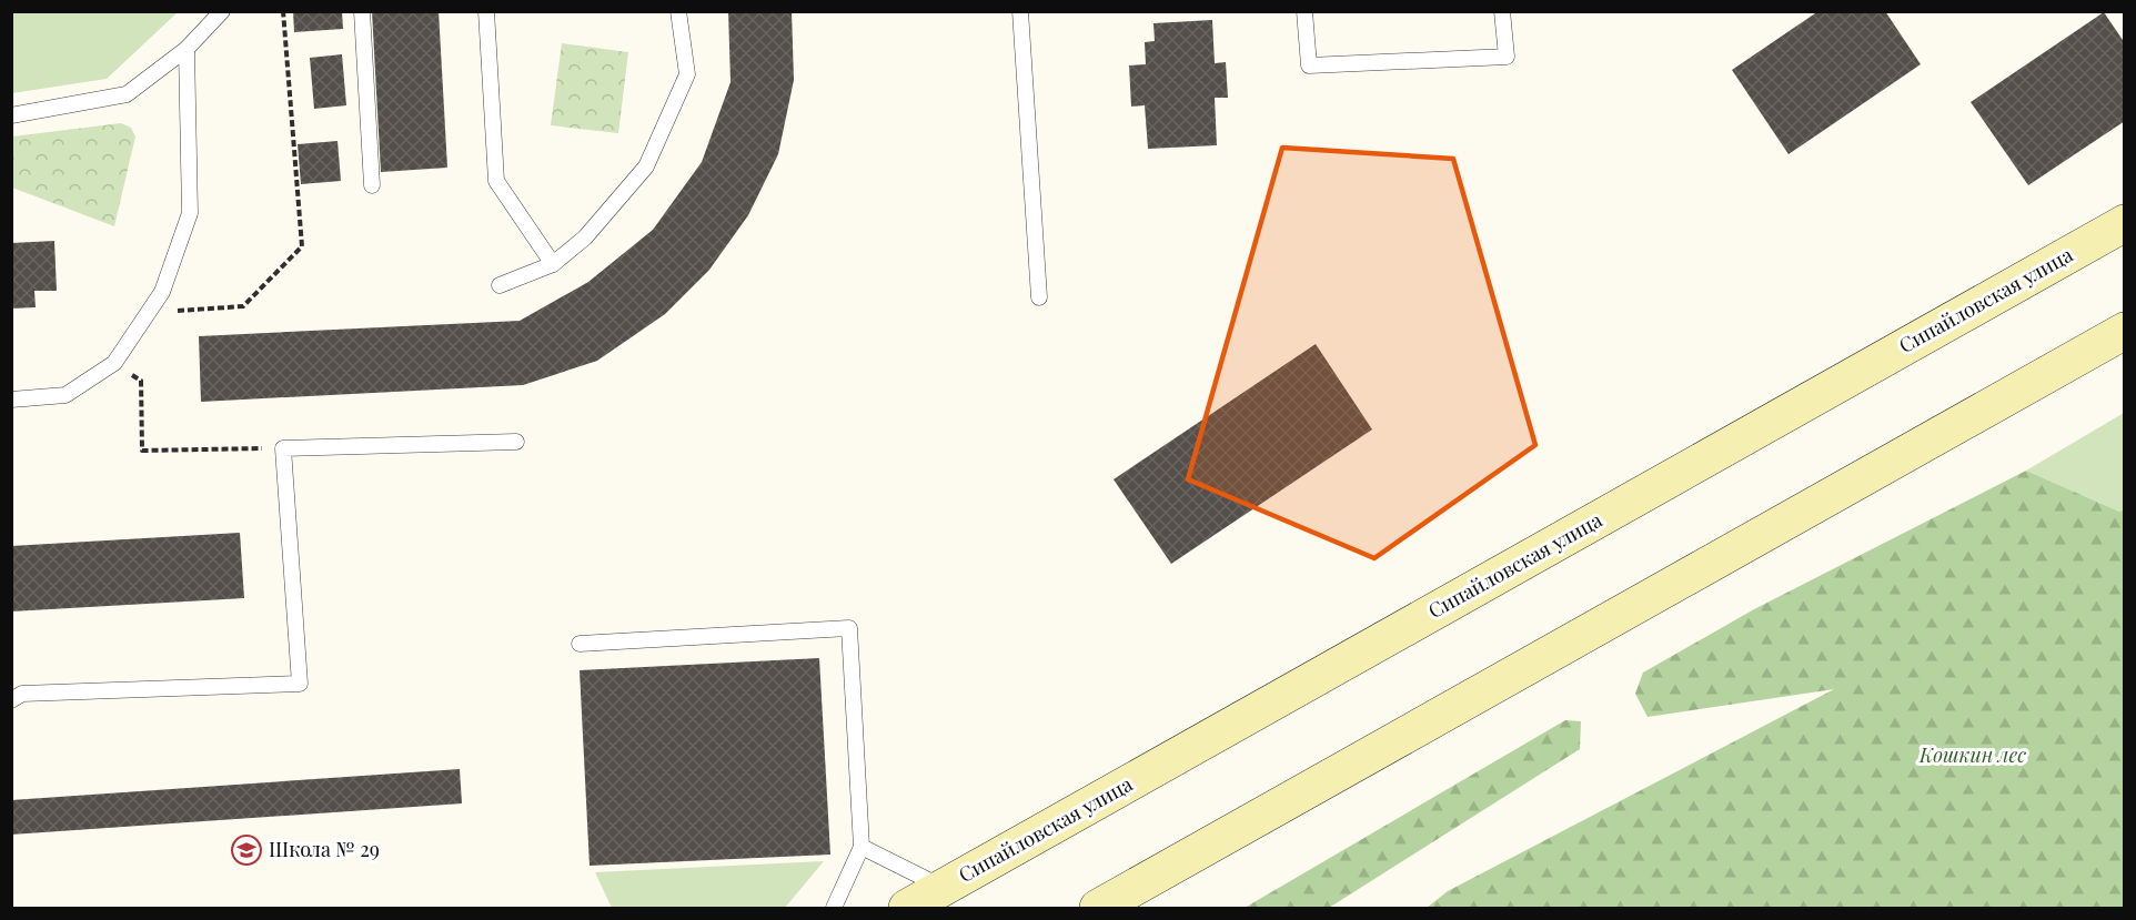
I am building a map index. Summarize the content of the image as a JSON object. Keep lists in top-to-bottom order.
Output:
{
  "streets": {
    "main road": ["Сипайловская улица"]
  },
  "parks": ["Кошкин лес"],
  "places": {
    "school or university": ["Школа № 29"]
  }
}
